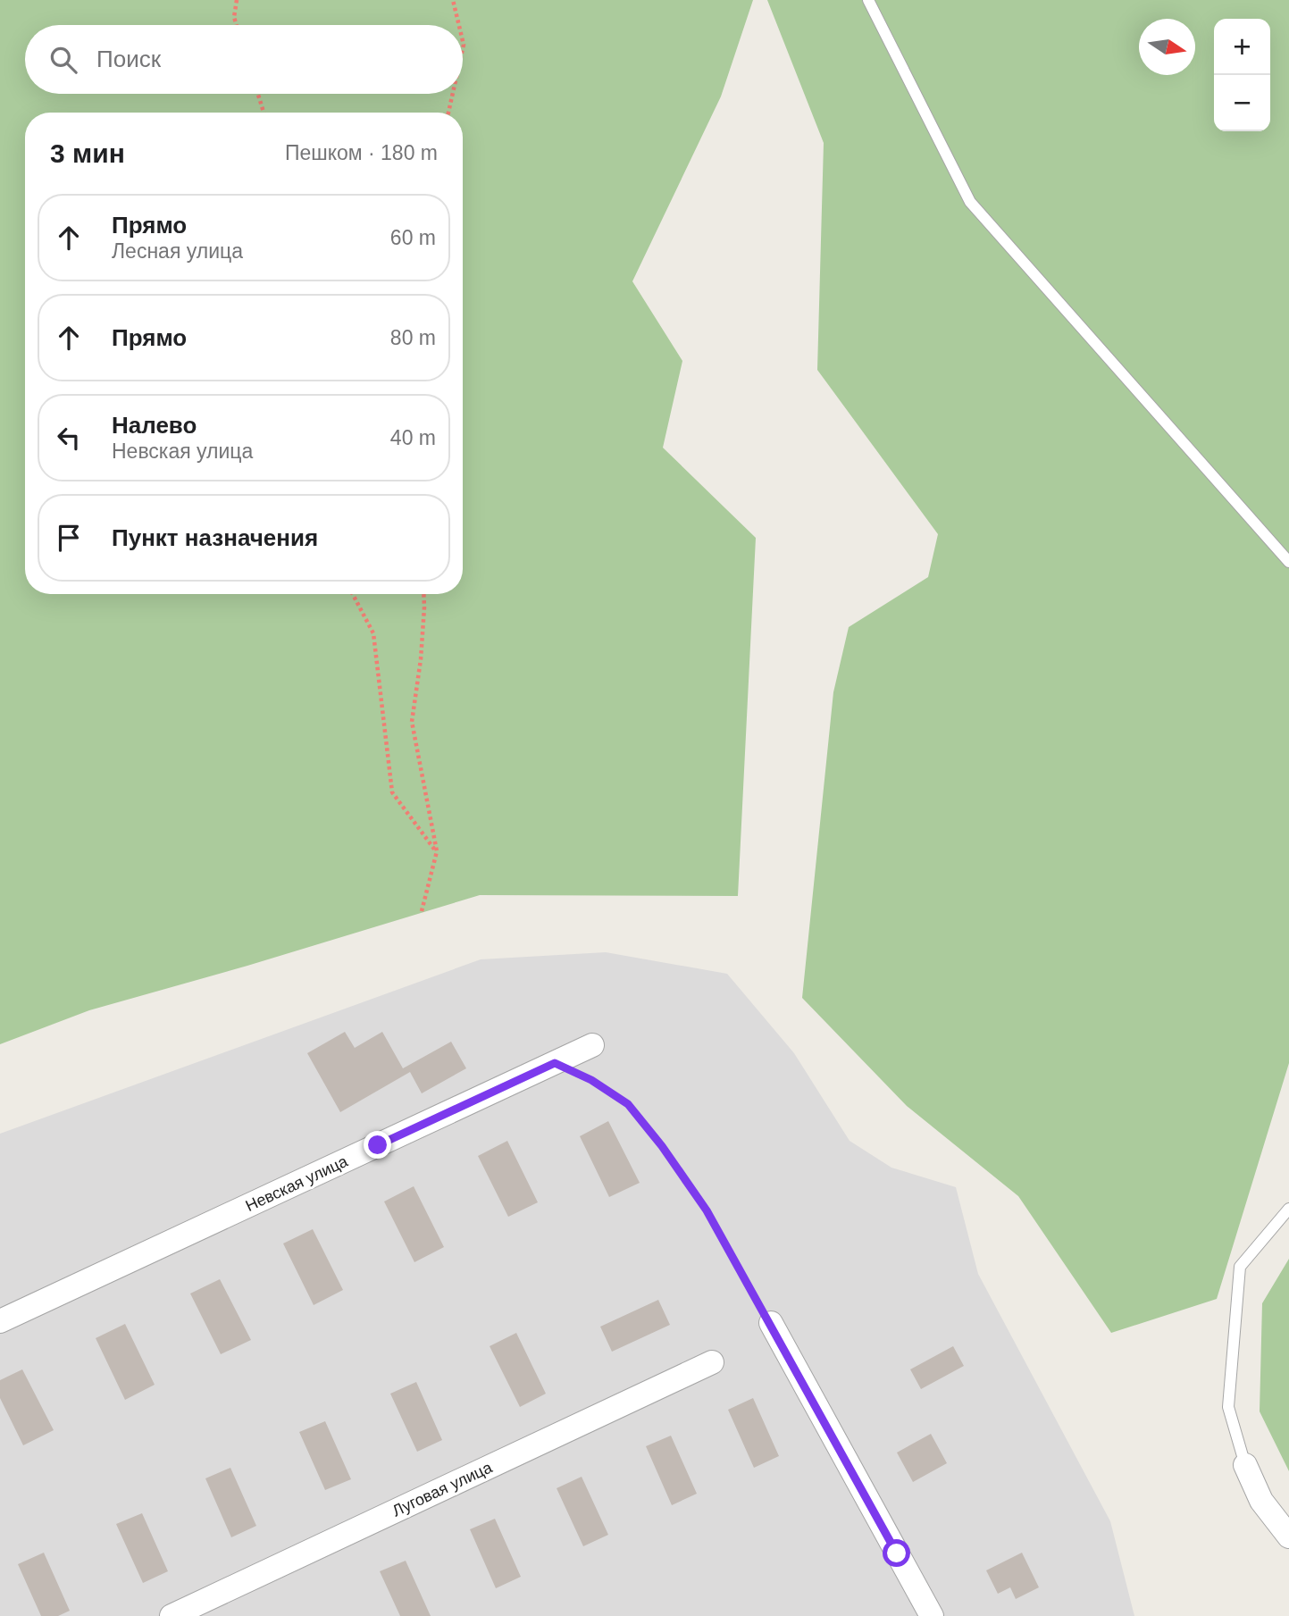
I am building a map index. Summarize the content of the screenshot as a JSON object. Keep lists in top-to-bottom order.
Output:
{
  "streets": {
    "street": ["Невская улица", "Луговая улица"]
  },
  "north": "right",
  "page": {
    "map_buttons": ["+", "−"],
    "search": "Поиск",
    "heading": ["3 мин", "Пешком · 180 m"],
    "list": [
      ["Прямо", "Лесная улица", "60 m"],
      ["Прямо", "80 m"],
      ["Налево", "Невская улица", "40 m"],
      "Пункт назначения"
    ]
  }
}
